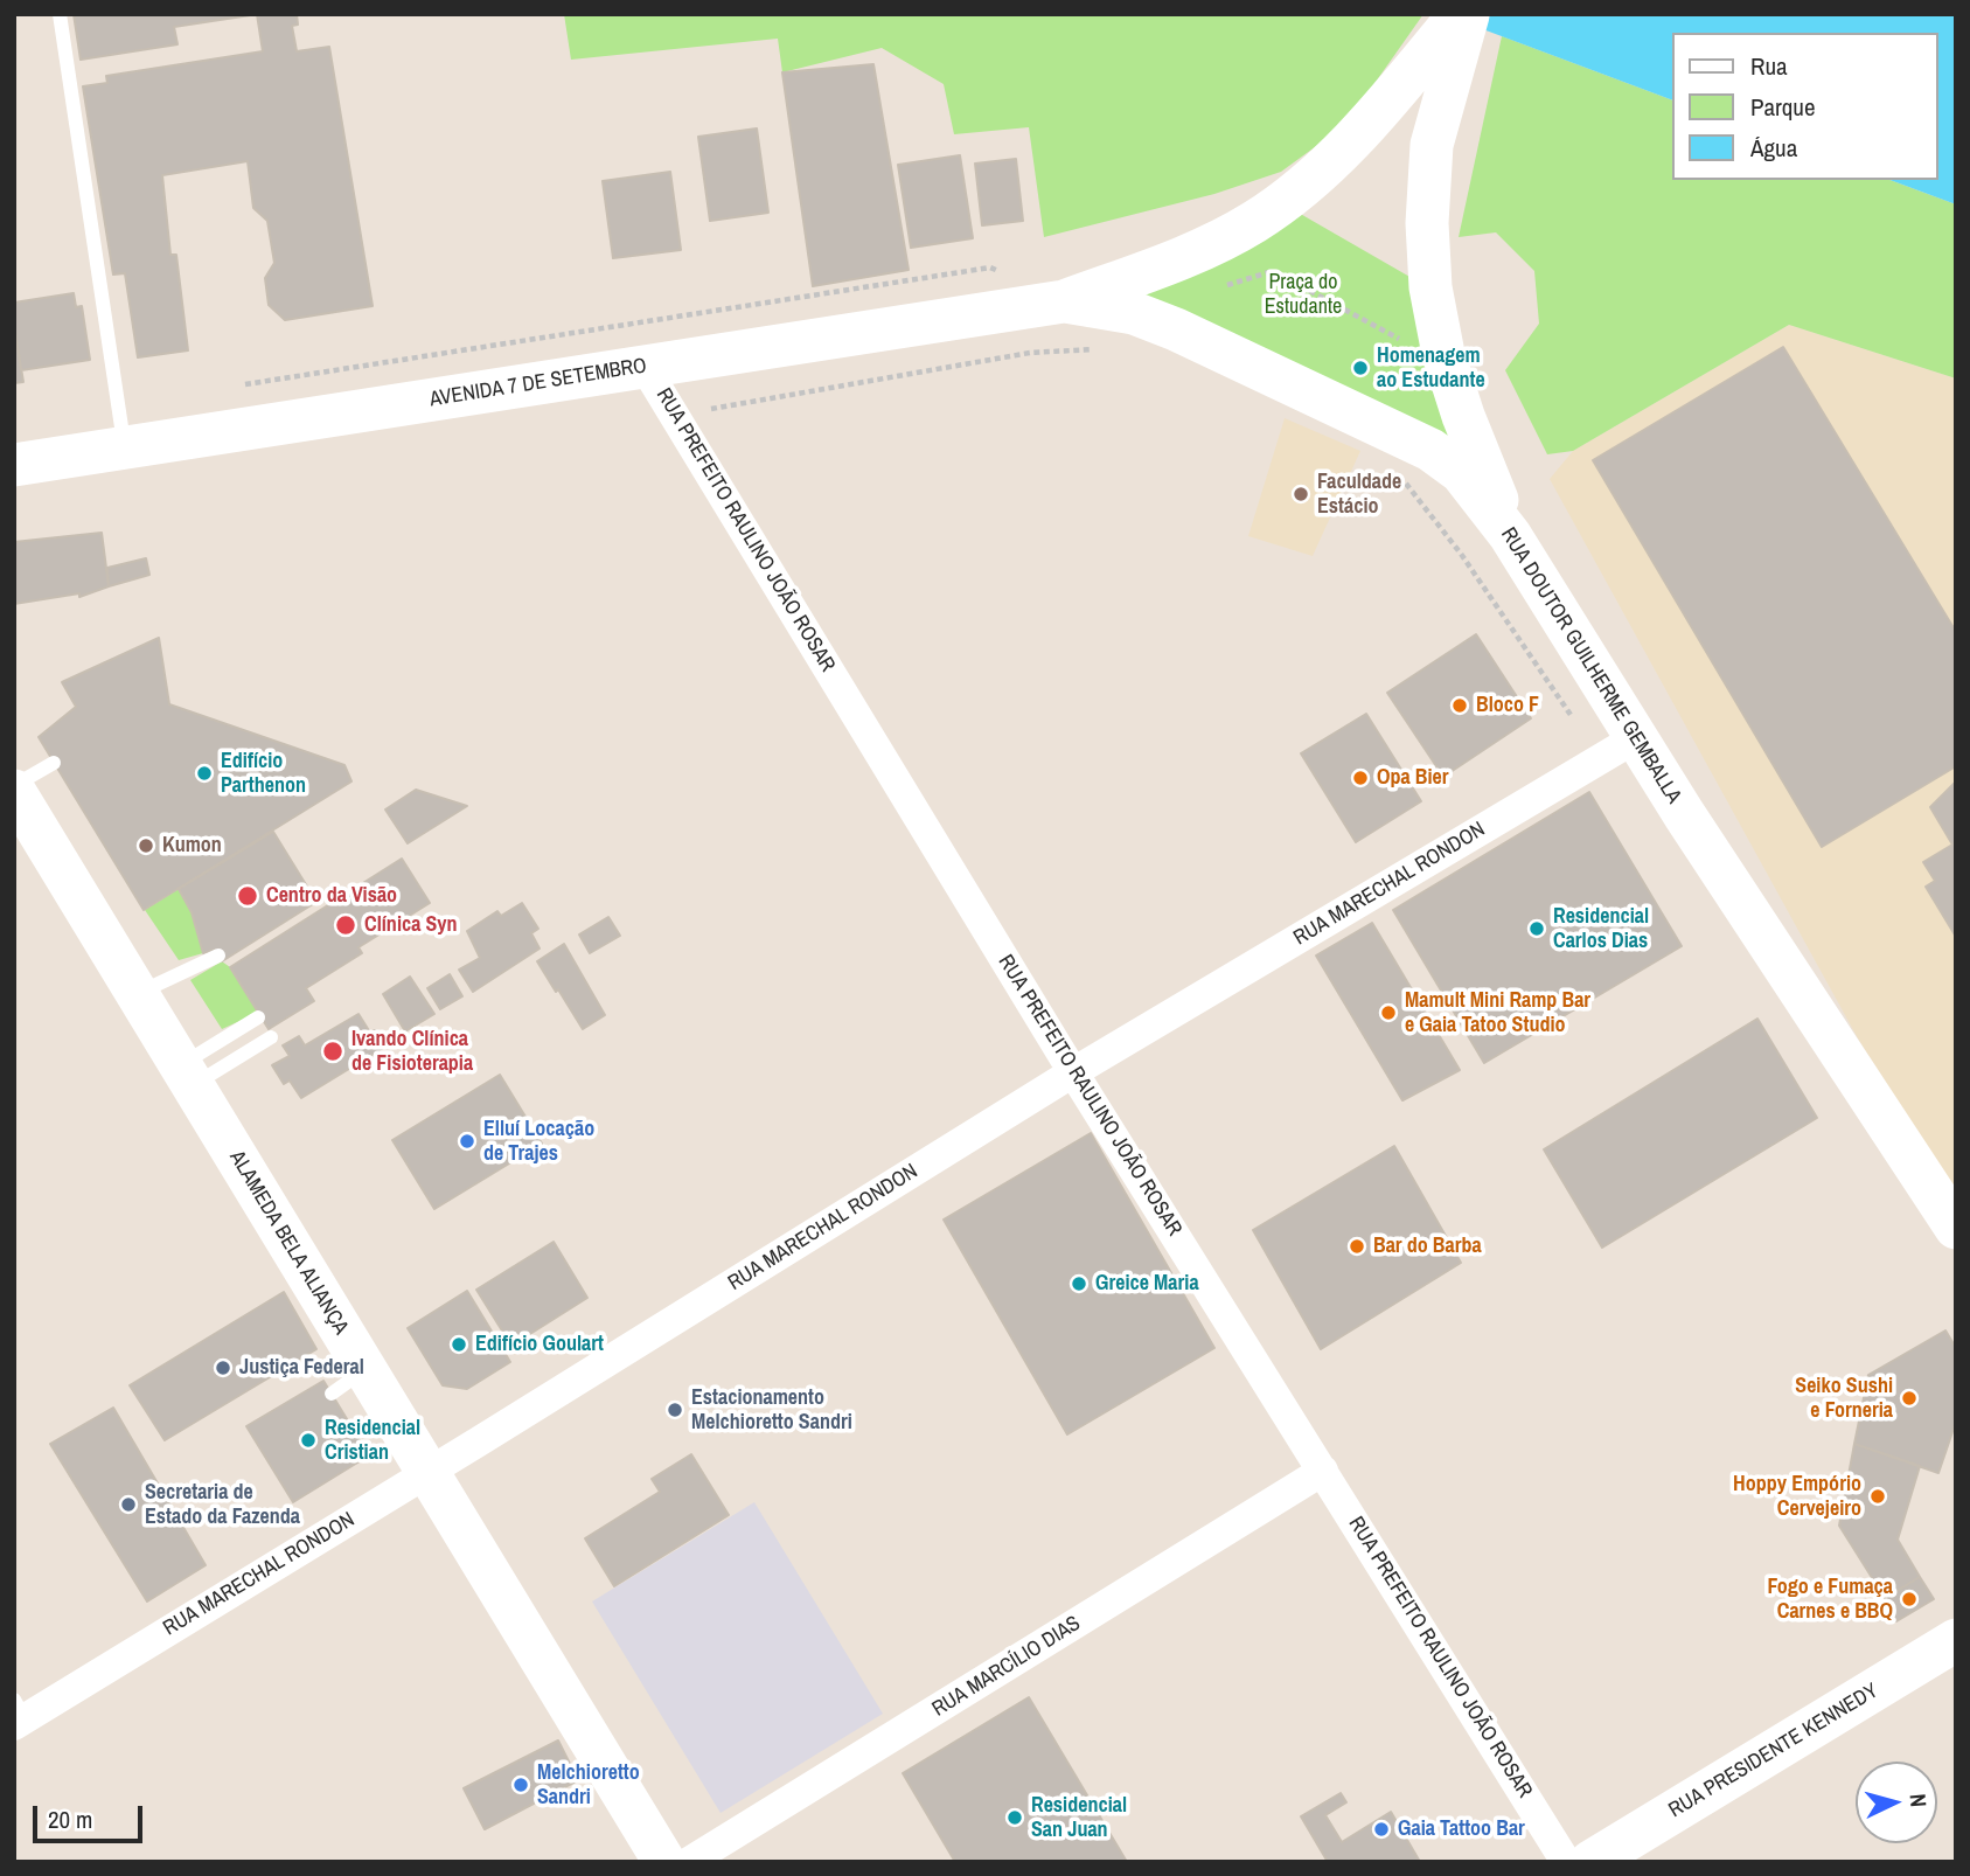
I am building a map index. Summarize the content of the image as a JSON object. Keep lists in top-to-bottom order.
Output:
{
  "streets": {
    "street": [
      "AVENIDA 7 DE SETEMBRO",
      "RUA PREFEITO RAULINO JOÃO ROSAR",
      "RUA DOUTOR GUILHERME GEMBALLA",
      "RUA MARECHAL RONDON",
      "ALAMEDA BELA ALIANÇA",
      "RUA MARCÍLIO DIAS",
      "RUA PRESIDENTE KENNEDY"
    ]
  },
  "crossings": [
    ["AVENIDA 7 DE SETEMBRO", "RUA PREFEITO RAULINO JOÃO ROSAR"],
    ["AVENIDA 7 DE SETEMBRO", "RUA DOUTOR GUILHERME GEMBALLA"],
    ["RUA PREFEITO RAULINO JOÃO ROSAR", "RUA MARECHAL RONDON"],
    ["RUA PREFEITO RAULINO JOÃO ROSAR", "RUA MARCÍLIO DIAS"],
    ["RUA DOUTOR GUILHERME GEMBALLA", "RUA MARECHAL RONDON"],
    ["RUA MARECHAL RONDON", "ALAMEDA BELA ALIANÇA"]
  ],
  "parks": ["Praça do Estudante"],
  "places": [
    "Homenagem ao Estudante",
    "Faculdade Estácio",
    "Bloco F",
    "Edifício Parthenon",
    "Opa Bier",
    "Kumon",
    "Centro da Visão",
    "Clínica Syn",
    "Residencial Carlos Dias",
    "Mamult Mini Ramp Bar e Gaia Tatoo Studio",
    "Ivando Clínica de Fisioterapia",
    "Elluí Locação de Trajes",
    "Bar do Barba",
    "Greice Maria",
    "Edifício Goulart",
    "Justiça Federal",
    "Seiko Sushi e Forneria",
    "Estacionamento Melchioretto Sandri",
    "Residencial Cristian",
    "Hoppy Empório Cervejeiro",
    "Secretaria de Estado da Fazenda",
    "Fogo e Fumaça Carnes e BBQ",
    "Melchioretto Sandri",
    "Residencial San Juan",
    "Gaia Tattoo Bar"
  ],
  "legend": ["Rua", "Parque", "Água"],
  "scale_bar": "20 m",
  "north": "right"
}
